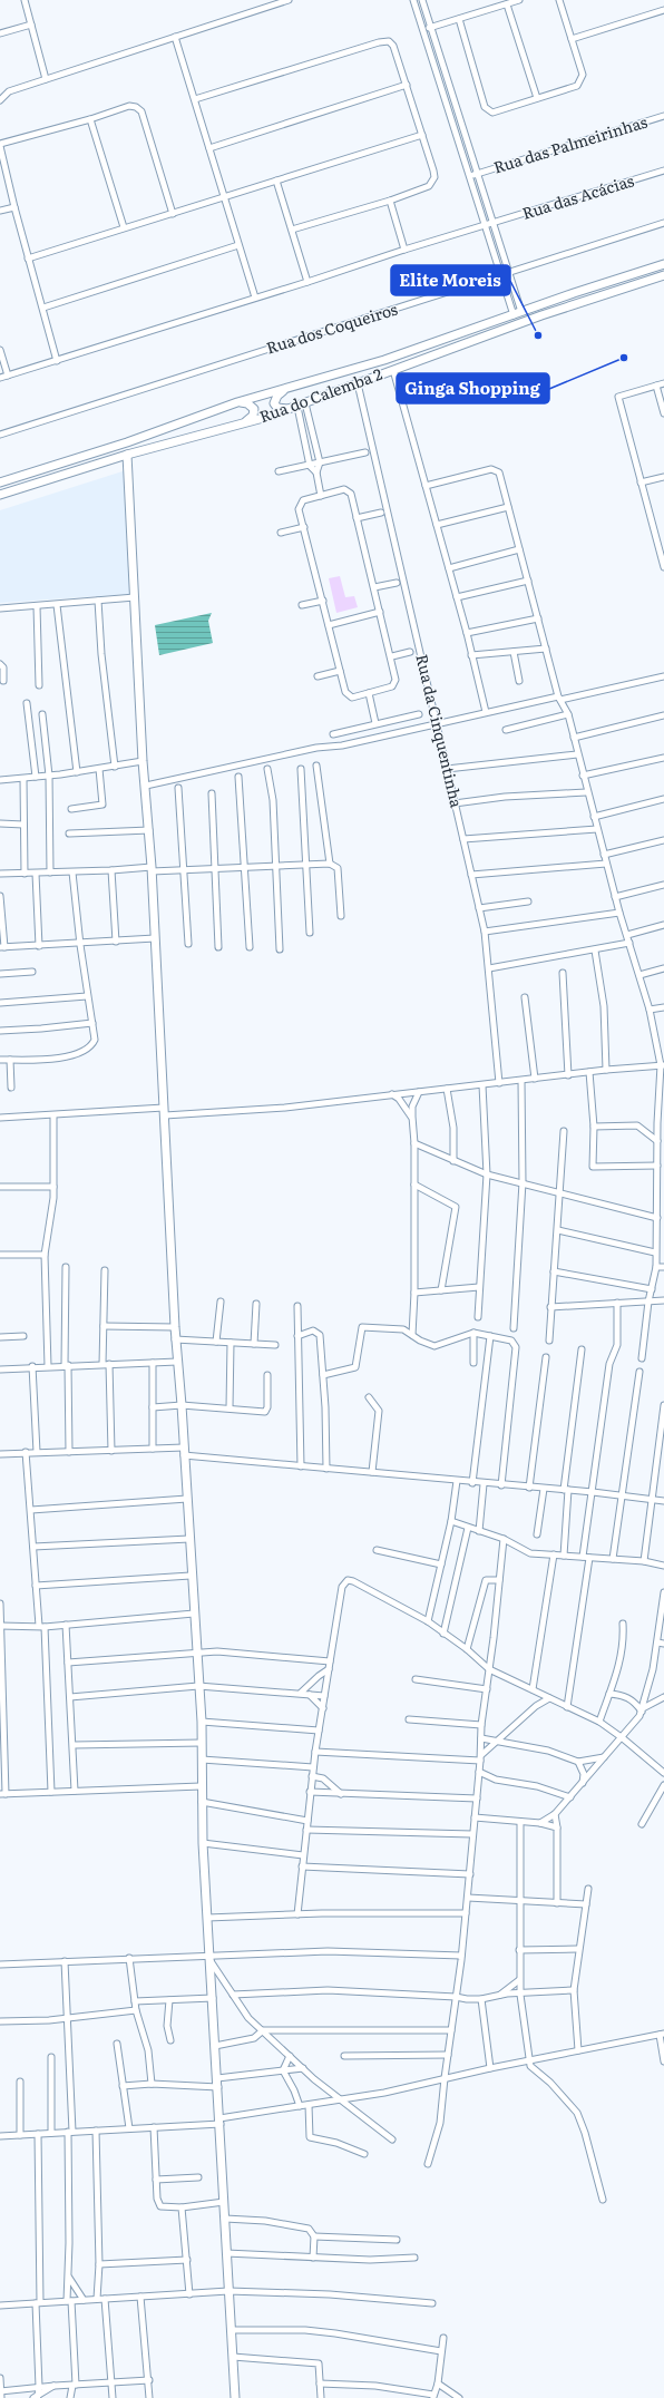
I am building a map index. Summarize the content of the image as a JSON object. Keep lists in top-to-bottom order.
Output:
{
  "streets": {
    "street": [
      "Rua das Palmeirinhas",
      "Rua das Acácias",
      "Rua dos Coqueiros",
      "Rua do Calemba 2",
      "Rua da Cinquentinha"
    ]
  },
  "crossings": [
    ["Rua do Calemba 2", "Rua da Cinquentinha"]
  ],
  "places": ["Elite Moreis", "Ginga Shopping"]
}
